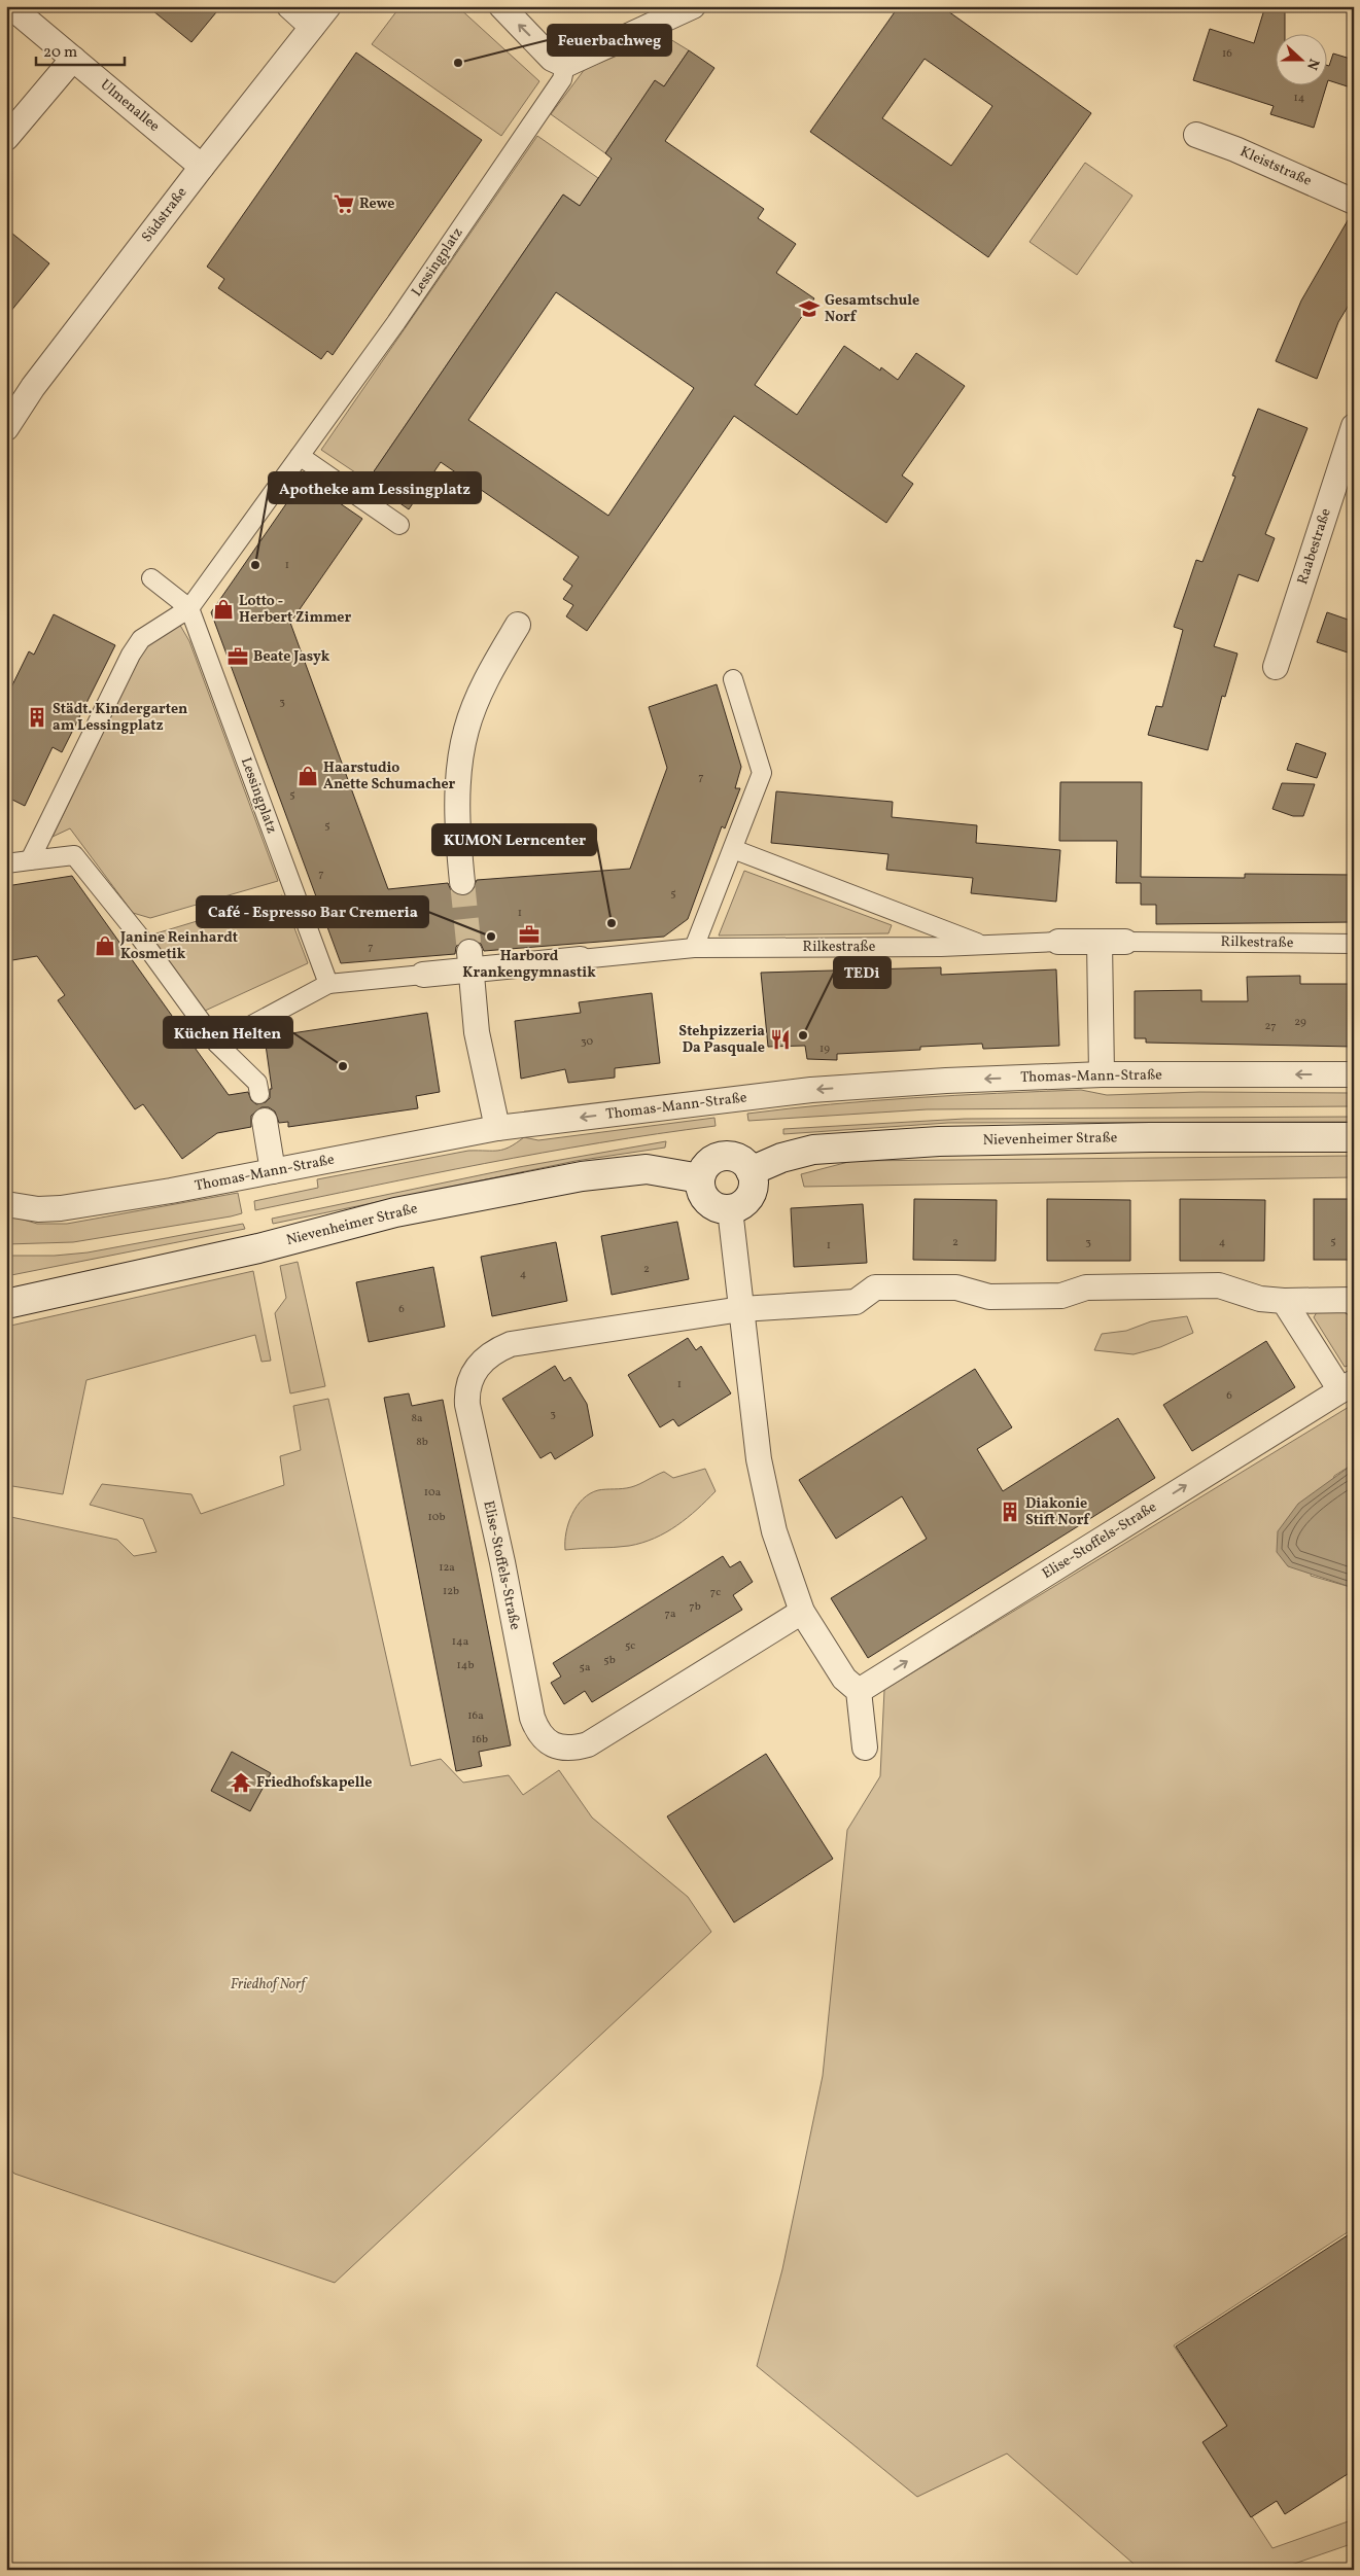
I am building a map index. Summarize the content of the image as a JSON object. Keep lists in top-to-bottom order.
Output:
{
  "streets": {
    "main road": ["Nievenheimer Straße"],
    "street": [
      "Ulmenallee",
      "Kleiststraße",
      "Südstraße",
      "Lessingplatz",
      "Raabestraße",
      "Rilkestraße",
      "Thomas-Mann-Straße",
      "Elise-Stoffels-Straße"
    ]
  },
  "crossings": [
    ["Ulmenallee", "Südstraße"]
  ],
  "one_way": ["Thomas-Mann-Straße"],
  "parks": ["Friedhof Norf"],
  "places": {
    "other": [
      "Feuerbachweg",
      "Apotheke am Lessingplatz",
      "KUMON Lerncenter",
      "Café - Espresso Bar Cremeria",
      "TEDi",
      "Küchen Helten"
    ],
    "supermarket": ["Rewe"],
    "school or university": ["Gesamtschule Norf"],
    "shop": ["Lotto - Herbert Zimmer", "Haarstudio Anette Schumacher", "Janine Reinhardt Kosmetik"],
    "office": ["Beate Jasyk", "Harbord Krankengymnastik"],
    "building": ["Städt. Kindergarten am Lessingplatz", "Diakonie Stift Norf"],
    "restaurant": ["Stehpizzeria Da Pasquale"],
    "temple": ["Friedhofskapelle"]
  },
  "house_numbers": [
    "16",
    "14",
    "1",
    "3",
    "7",
    "5",
    "5",
    "7",
    "5",
    "1",
    "7",
    "29",
    "27",
    "30",
    "19",
    "5",
    "2",
    "3",
    "4",
    "1",
    "2",
    "4",
    "6",
    "1",
    "6",
    "3",
    "8a",
    "8b",
    "10a",
    "10b",
    "12a",
    "12b",
    "7c",
    "7b",
    "7a",
    "14a",
    "5c",
    "5b",
    "14b",
    "5a",
    "16a",
    "16b"
  ],
  "scale_bar": "20 m",
  "north": "right"
}
